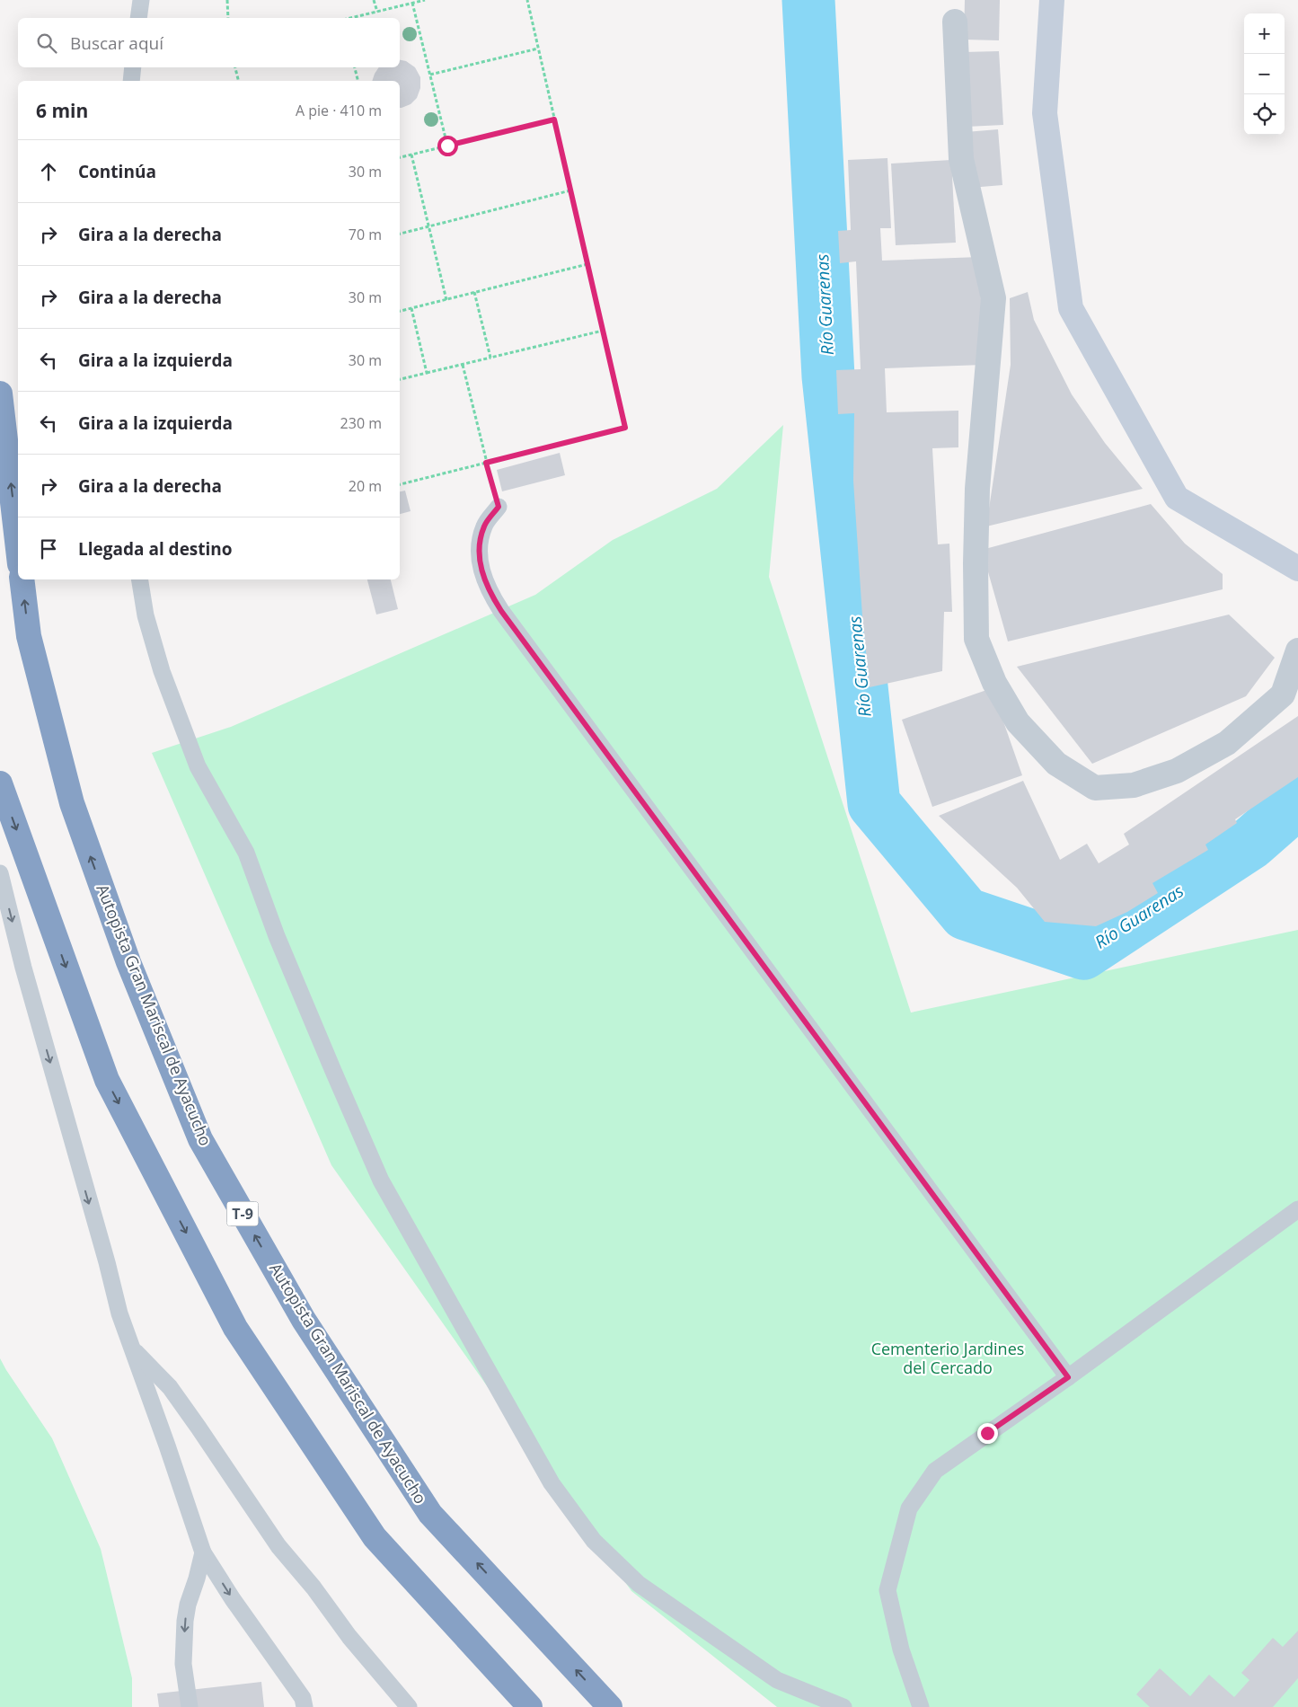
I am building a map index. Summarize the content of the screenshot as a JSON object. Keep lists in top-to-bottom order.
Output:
{
  "streets": {
    "highway": ["Autopista Gran Mariscal de Ayacucho", "T-9"]
  },
  "water": ["Río Guarenas"],
  "parks": ["Cementerio Jardines del Cercado"],
  "page": {
    "map_buttons": ["+", "−"],
    "search": "Buscar aquí",
    "heading": ["6 min", "A pie · 410 m"],
    "list": [
      ["Continúa", "30 m"],
      ["Gira a la derecha", "70 m"],
      ["Gira a la derecha", "30 m"],
      ["Gira a la izquierda", "30 m"],
      ["Gira a la izquierda", "230 m"],
      ["Gira a la derecha", "20 m"],
      "Llegada al destino"
    ]
  }
}
